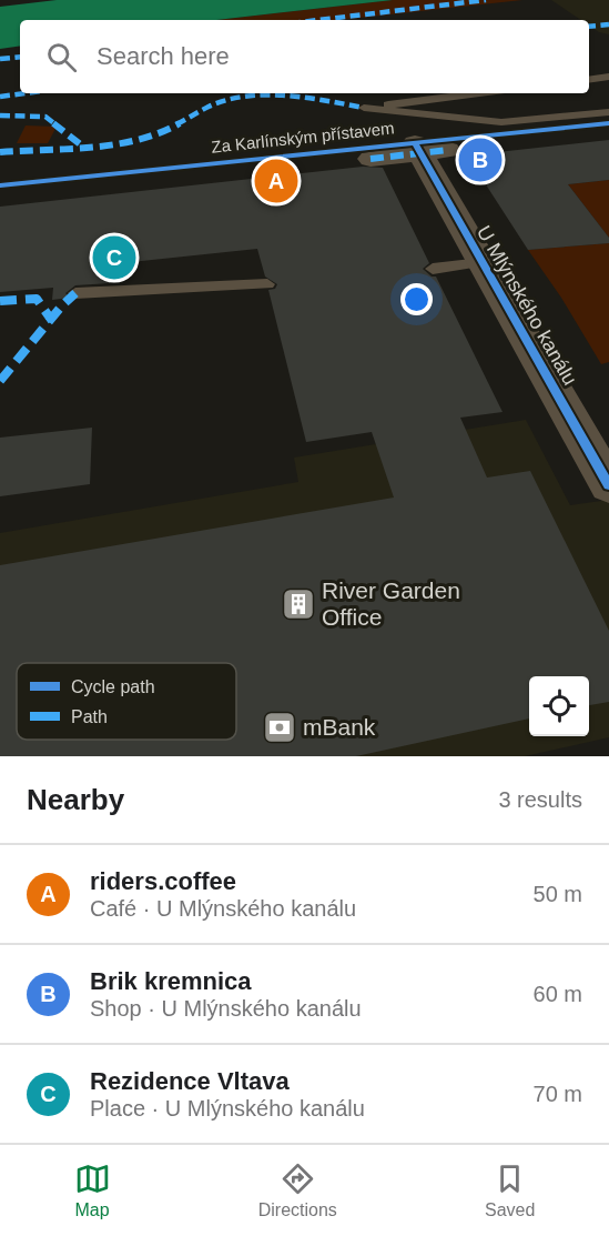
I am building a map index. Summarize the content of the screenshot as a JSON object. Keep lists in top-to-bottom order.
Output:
{
  "streets": {
    "street": ["U Mlýnského kanálu"],
    "cycle path": ["Za Karlínským přístavem"]
  },
  "places": {
    "building": ["River Garden Office"],
    "bank": ["mBank"]
  },
  "legend": ["Cycle path", "Path"],
  "page": {
    "search": "Search here",
    "pins": ["B", "A", "C"],
    "heading": ["Nearby", "3 results"],
    "list": [
      {
        "mark": "A",
        "name": "riders.coffee",
        "note": "Café · U Mlýnského kanálu",
        "value": "50 m"
      },
      {
        "mark": "B",
        "name": "Brik kremnica",
        "note": "Shop · U Mlýnského kanálu",
        "value": "60 m"
      },
      {
        "mark": "C",
        "name": "Rezidence Vltava",
        "note": "Place · U Mlýnského kanálu",
        "value": "70 m"
      }
    ],
    "nav": ["Map", "Directions", "Saved"]
  }
}
